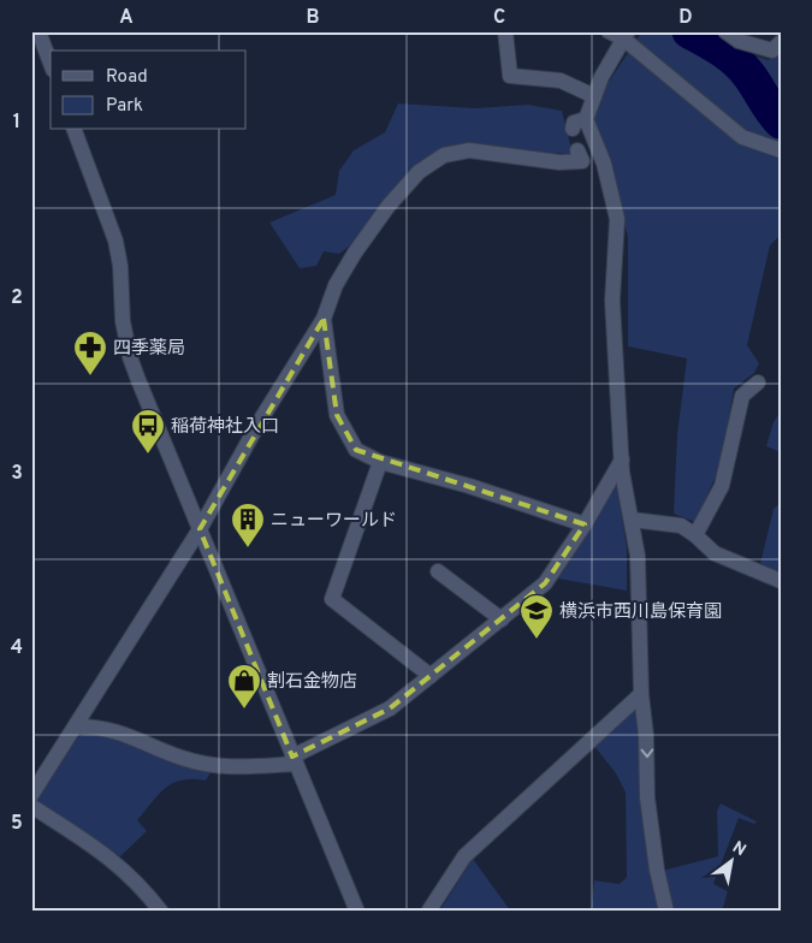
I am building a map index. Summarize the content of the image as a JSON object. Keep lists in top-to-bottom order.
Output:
{
  "places": {
    "pharmacy": ["四季薬局"],
    "bus stop": ["稲荷神社入口"],
    "building": ["ニューワールド"],
    "school or university": ["横浜市西川島保育園"],
    "shop": ["割石金物店"]
  },
  "legend": ["Road", "Park"],
  "north": "top right",
  "grid": {
    "columns": [
      "A",
      "B",
      "C",
      "D"
    ],
    "rows": [
      "1",
      "2",
      "3",
      "4",
      "5"
    ]
  }
}
